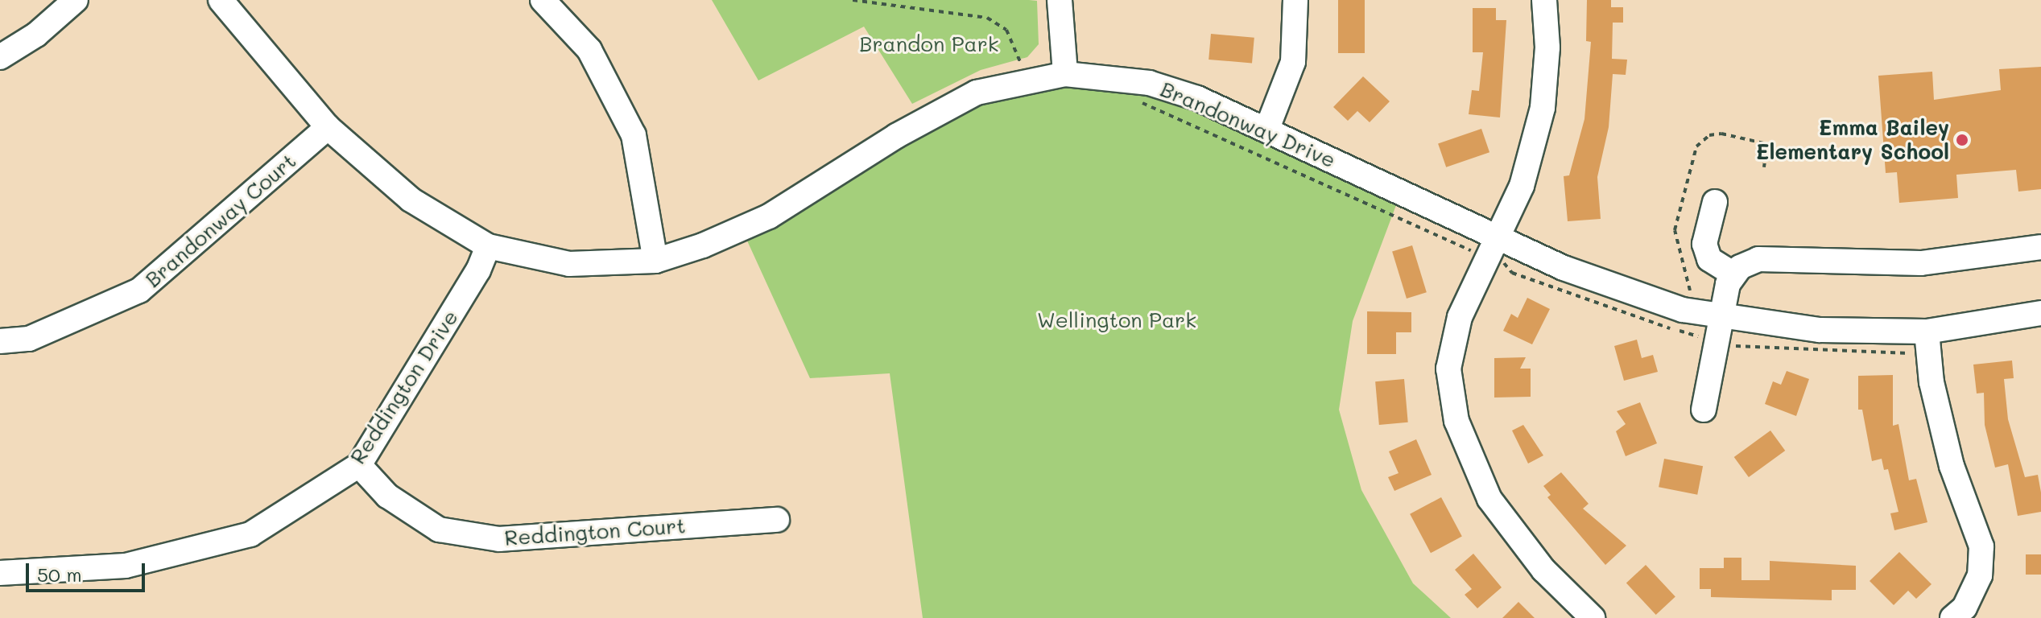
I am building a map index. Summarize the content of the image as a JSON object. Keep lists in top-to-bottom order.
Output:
{
  "streets": {
    "street": [
      "Brandonway Drive",
      "Brandonway Court",
      "Reddington Drive",
      "Reddington Court"
    ]
  },
  "crossings": [
    ["Brandonway Drive", "Brandonway Court"],
    ["Brandonway Drive", "Reddington Drive"],
    ["Reddington Drive", "Reddington Court"]
  ],
  "parks": ["Brandon Park", "Wellington Park"],
  "places": ["Emma Bailey Elementary School"],
  "scale_bar": "50 m"
}
